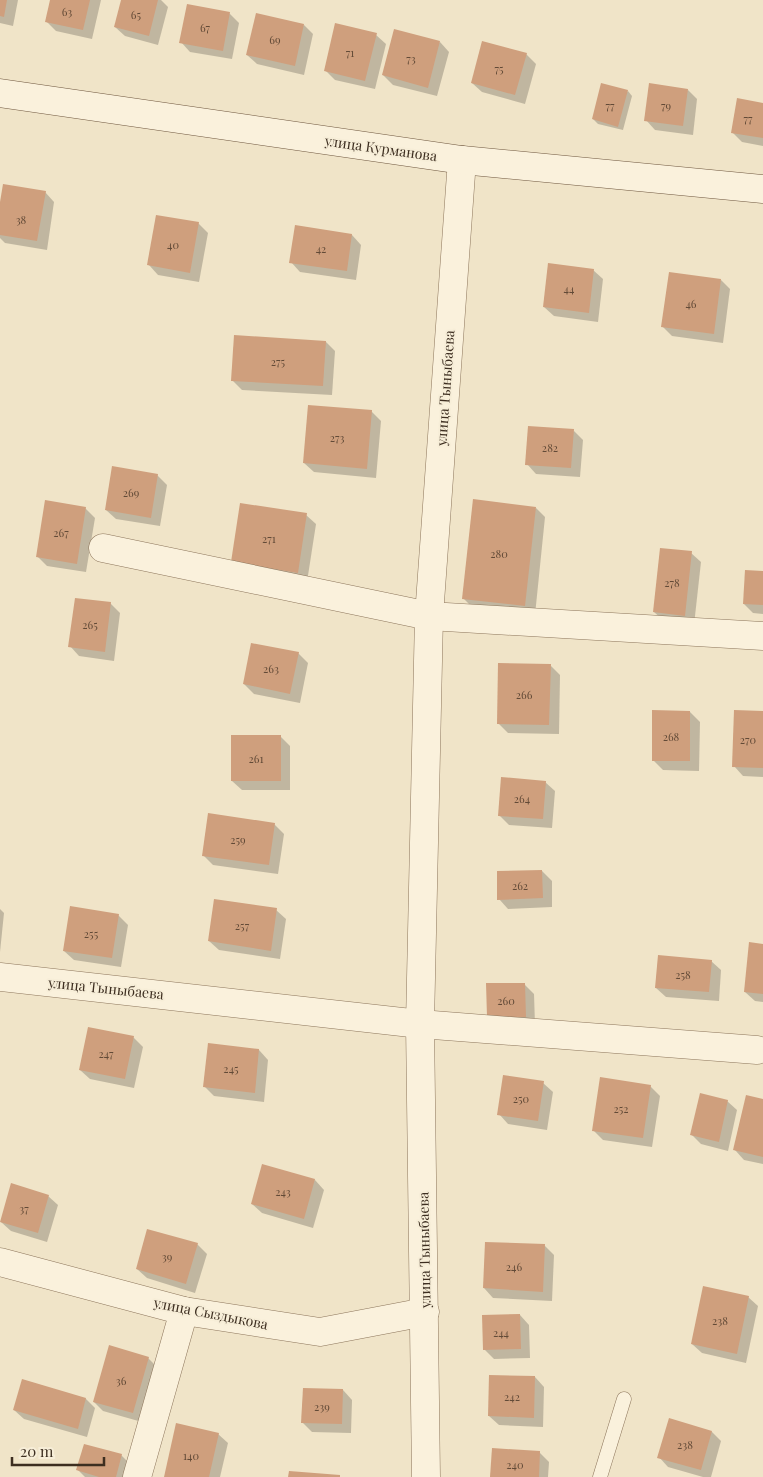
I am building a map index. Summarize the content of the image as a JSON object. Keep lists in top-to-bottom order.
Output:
{
  "streets": {
    "street": ["улица Курманова", "улица Тыныбаева", "улица Сыздыкова"]
  },
  "crossings": [
    ["улица Курманова", "улица Тыныбаева"],
    ["улица Тыныбаева", "улица Сыздыкова"]
  ],
  "house_numbers": [
    "63",
    "65",
    "67",
    "69",
    "71",
    "73",
    "75",
    "77",
    "79",
    "77",
    "38",
    "40",
    "42",
    "44",
    "46",
    "275",
    "273",
    "282",
    "269",
    "267",
    "271",
    "280",
    "278",
    "265",
    "263",
    "266",
    "268",
    "270",
    "261",
    "264",
    "259",
    "262",
    "257",
    "255",
    "258",
    "260",
    "247",
    "245",
    "250",
    "252",
    "243",
    "37",
    "39",
    "246",
    "238",
    "244",
    "36",
    "242",
    "239",
    "238",
    "140",
    "240"
  ],
  "scale_bar": "20 m"
}
